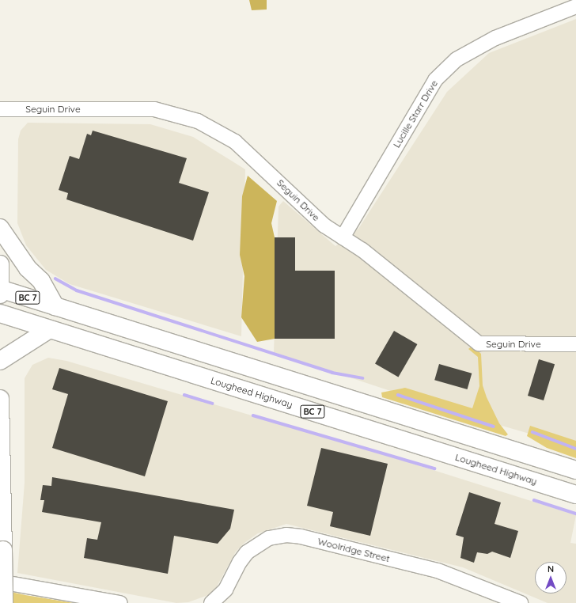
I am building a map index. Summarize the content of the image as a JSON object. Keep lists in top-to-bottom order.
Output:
{
  "streets": {
    "main road": ["BC 7", "Lougheed Highway"],
    "street": ["Seguin Drive", "Lucille Starr Drive", "Woolridge Street"]
  },
  "crossings": [
    ["Seguin Drive", "Lucille Starr Drive"]
  ],
  "north": "top"
}
